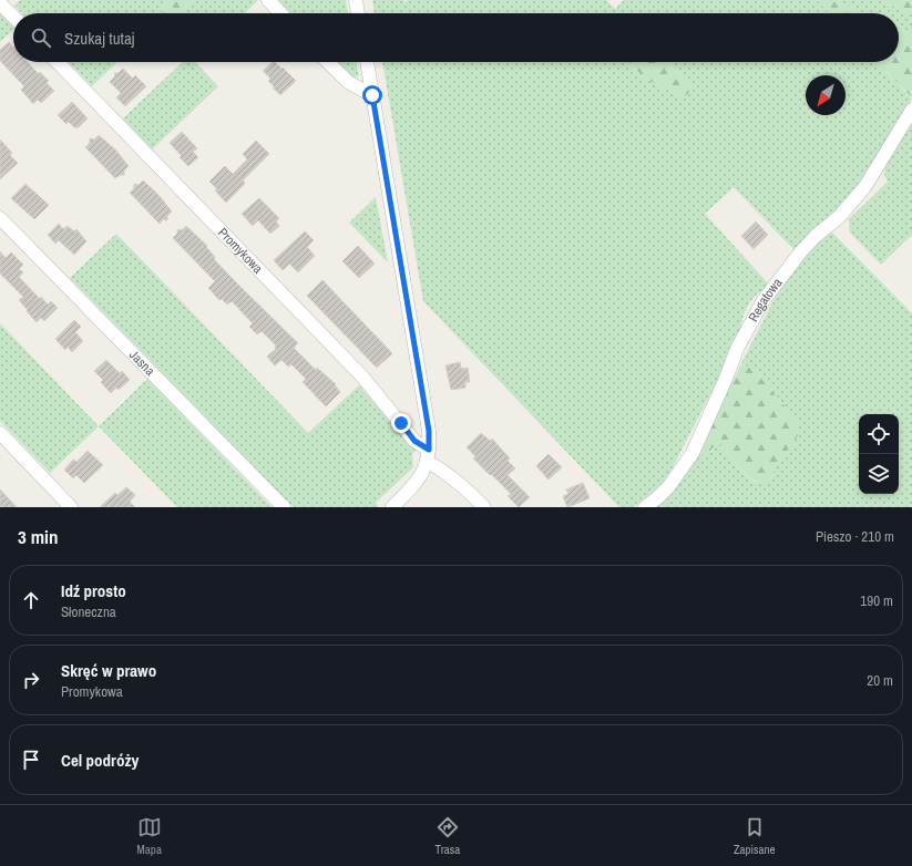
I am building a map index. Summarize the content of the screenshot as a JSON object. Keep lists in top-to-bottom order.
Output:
{
  "streets": {
    "street": ["Promykowa", "Regatowa", "Jasna"]
  },
  "north": "bottom left",
  "page": {
    "search": "Szukaj tutaj",
    "heading": ["3 min", "Pieszo · 210 m"],
    "list": [
      ["Idź prosto", "Słoneczna", "190 m"],
      ["Skręć w prawo", "Promykowa", "20 m"],
      "Cel podróży"
    ],
    "nav": ["Mapa", "Trasa", "Zapisane"]
  }
}
